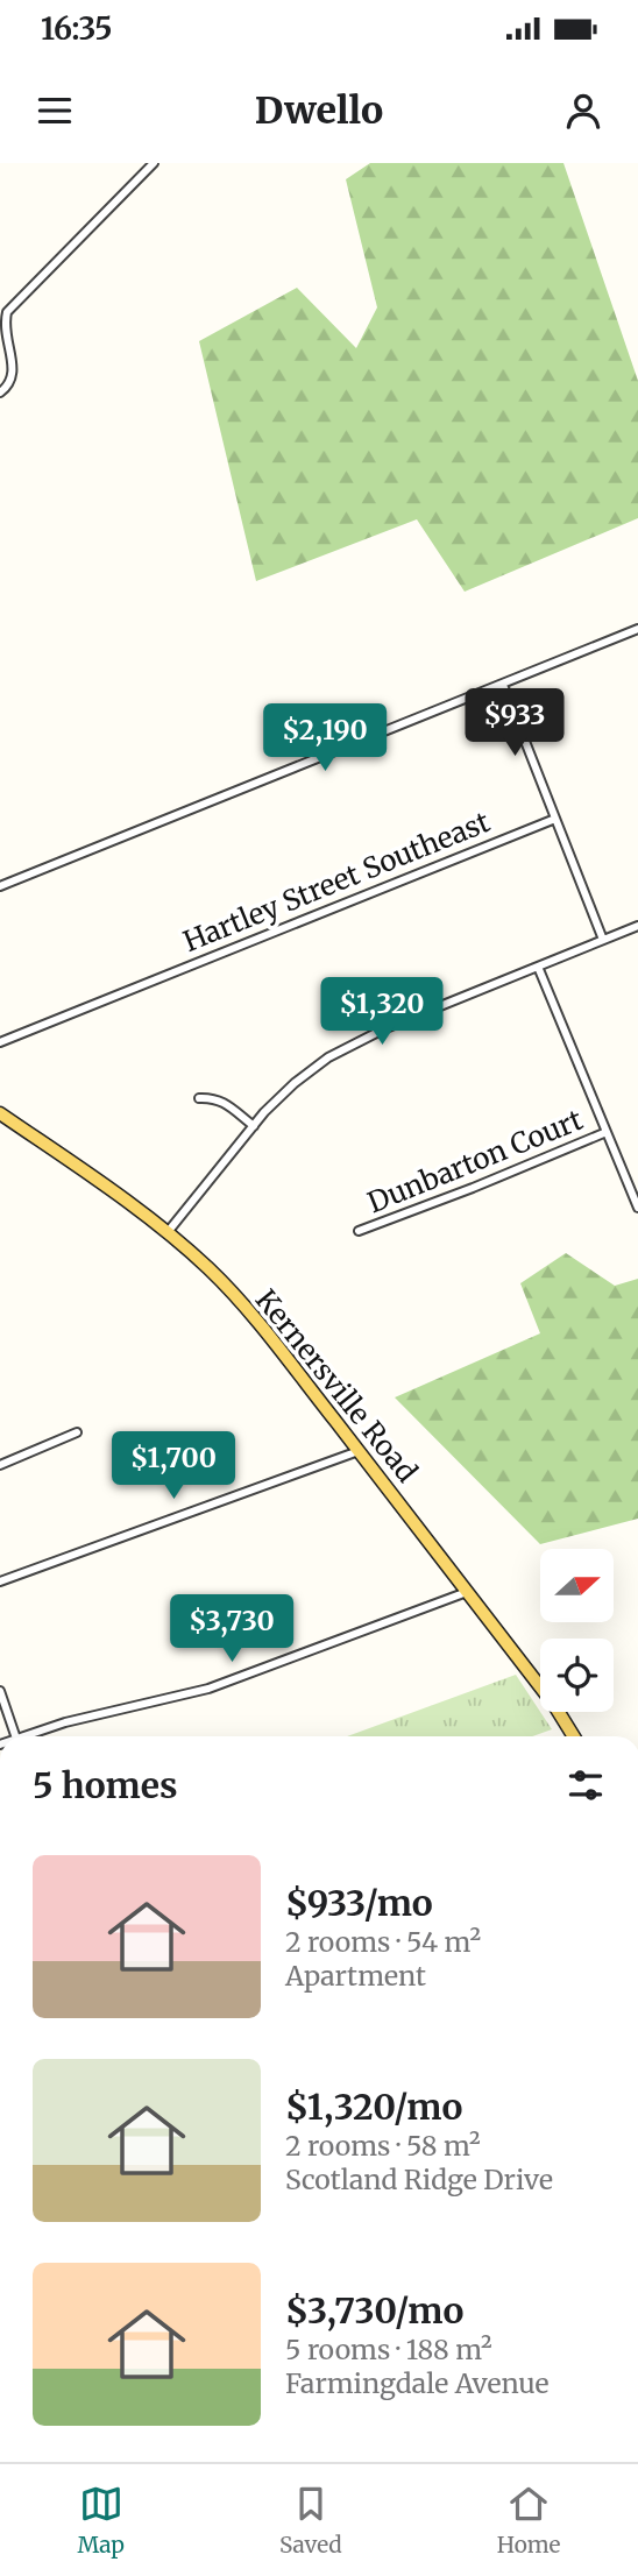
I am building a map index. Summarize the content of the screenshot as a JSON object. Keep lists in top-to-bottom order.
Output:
{
  "streets": {
    "main road": ["Kernersville Road"],
    "street": ["Hartley Street Southeast", "Dunbarton Court"]
  },
  "north": "right",
  "page": {
    "status": "16:35",
    "header": "Dwello",
    "price": [
      "$933",
      "$2,190",
      "$1,320",
      "$1,700",
      "$3,730"
    ],
    "heading": "5 homes",
    "list": [
      {
        "name": "$933/mo",
        "note": "2 rooms · 54 m² · Apartment"
      },
      {
        "name": "$1,320/mo",
        "note": "2 rooms · 58 m² · Scotland Ridge Drive"
      },
      {
        "name": "$3,730/mo",
        "note": "5 rooms · 188 m² · Farmingdale Avenue"
      }
    ],
    "tabs": ["Map", "Saved", "Home"]
  }
}
